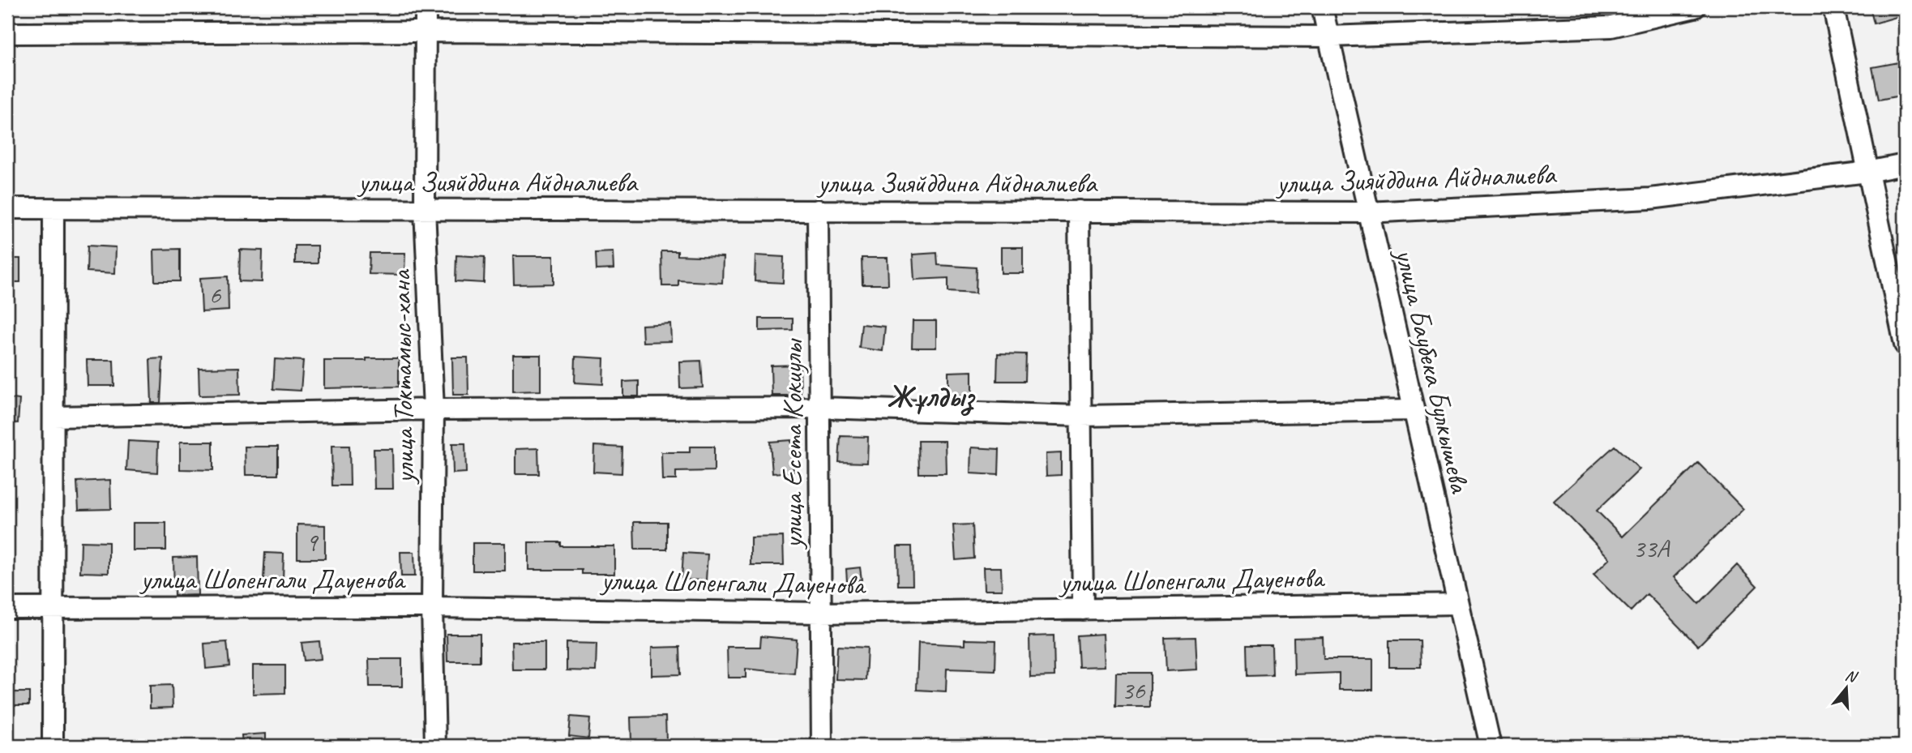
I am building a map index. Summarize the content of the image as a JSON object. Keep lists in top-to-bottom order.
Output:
{
  "streets": {
    "street": [
      "улица Зияйддина Айдналиева",
      "улица Баубека Булкышева",
      "улица Токтамыс-хана",
      "улица Есета Кокиулы",
      "улица Шопенгали Дауенова"
    ]
  },
  "crossings": [
    ["улица Зияйддина Айдналиева", "улица Баубека Булкышева"],
    ["улица Зияйддина Айдналиева", "улица Токтамыс-хана"],
    ["улица Зияйддина Айдналиева", "улица Есета Кокиулы"],
    ["улица Баубека Булкышева", "улица Шопенгали Дауенова"],
    ["улица Токтамыс-хана", "улица Шопенгали Дауенова"],
    ["улица Есета Кокиулы", "улица Шопенгали Дауенова"]
  ],
  "districts": ["Жұлдыз"],
  "house_numbers": [
    "6",
    "9",
    "33А",
    "36"
  ],
  "north": "top"
}
